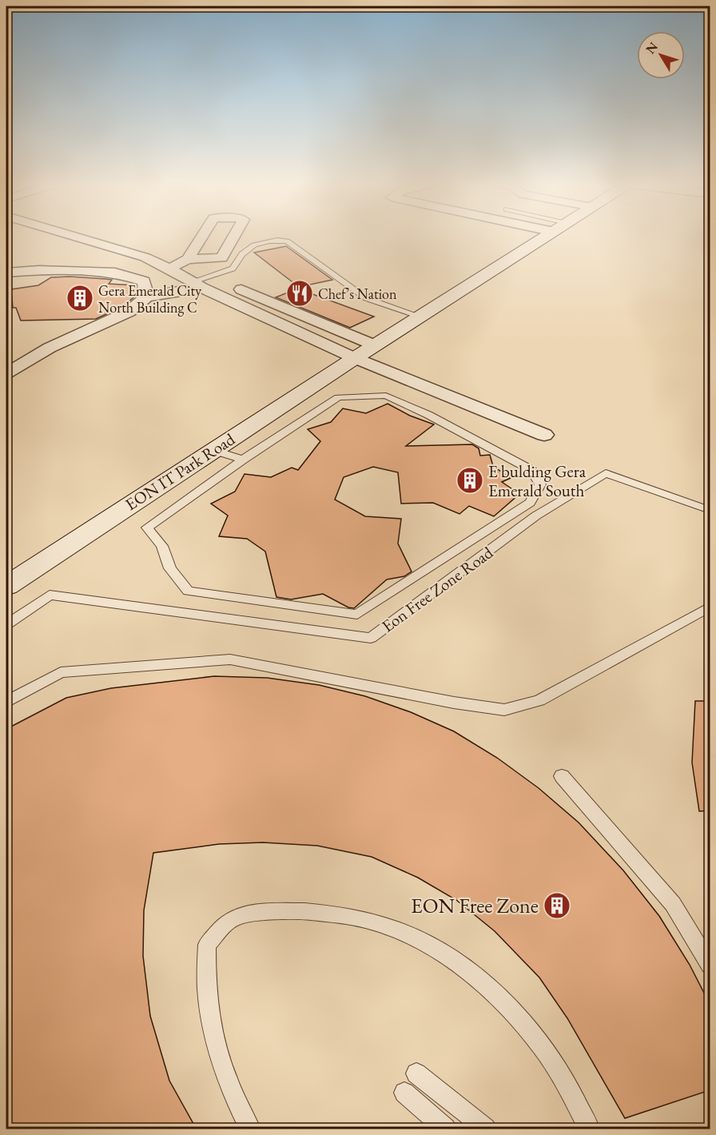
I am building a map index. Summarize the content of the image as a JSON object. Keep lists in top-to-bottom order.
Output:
{
  "streets": {
    "street": ["EON IT Park Road"],
    "lane": ["Eon Free Zone Road"]
  },
  "places": {
    "restaurant": ["Chef’s Nation"],
    "building": ["Gera Emerald City North Building C", "E bulding Gera Emerald South", "EON Free Zone"]
  },
  "north": "top left"
}
